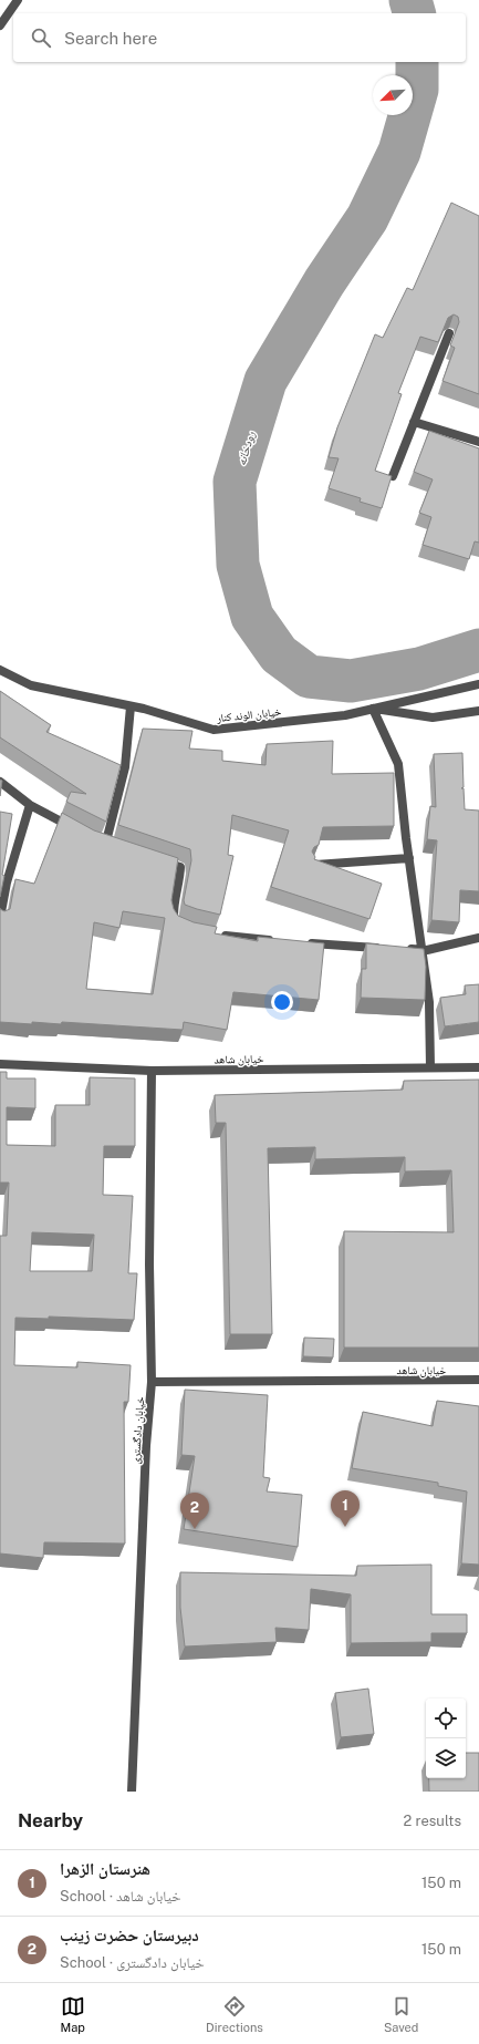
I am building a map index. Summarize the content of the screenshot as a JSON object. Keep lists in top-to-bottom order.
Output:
{
  "streets": {
    "street": ["خیابان الوند کنار", "خیابان شاهد", "خیابان دادگستری"]
  },
  "crossings": [
    ["خیابان شاهد", "خیابان دادگستری"]
  ],
  "water": ["رودخانه"],
  "north": "bottom left",
  "page": {
    "search": "Search here",
    "pins": ["1", "2"],
    "heading": ["Nearby", "2 results"],
    "list": [
      {
        "mark": "1",
        "name": "هنرستان الزهرا",
        "note": "School · خیابان شاهد",
        "value": "150 m"
      },
      {
        "mark": "2",
        "name": "دبیرستان حضرت زینب",
        "note": "School · خیابان دادگستری",
        "value": "150 m"
      }
    ],
    "nav": ["Map", "Directions", "Saved"]
  }
}
